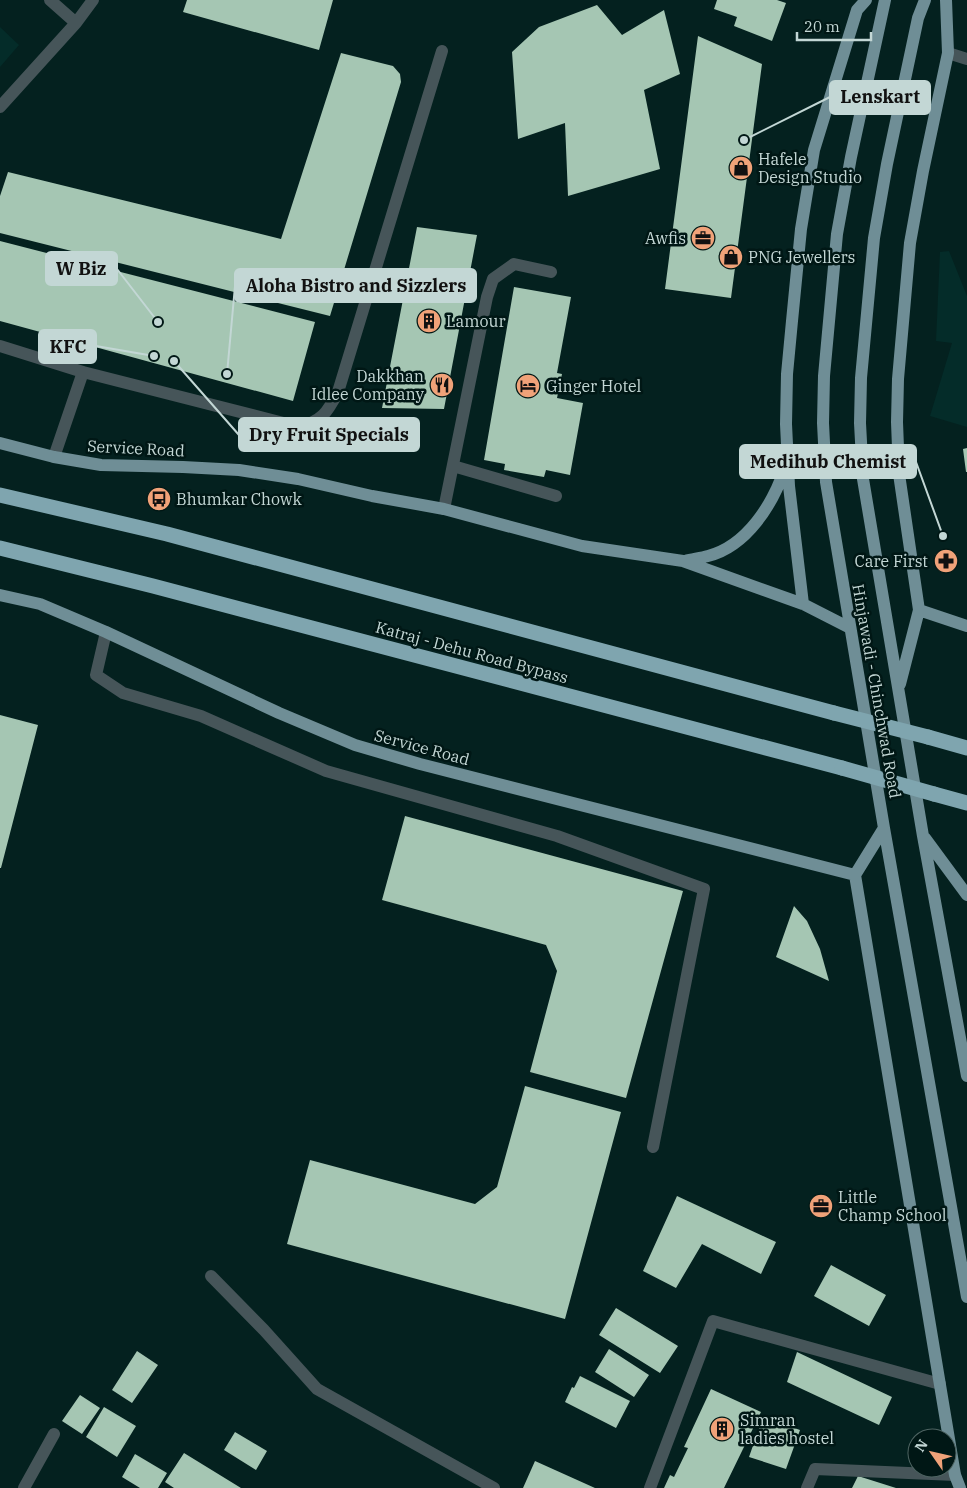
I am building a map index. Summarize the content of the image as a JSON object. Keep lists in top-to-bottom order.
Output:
{
  "streets": {
    "highway": ["Katraj - Dehu Road Bypass"],
    "main road": ["Service Road", "Hinjawadi - Chinchwad Road"]
  },
  "places": {
    "other": [
      "Lenskart",
      "W Biz",
      "KFC",
      "Dry Fruit Specials",
      "Aloha Bistro and Sizzlers",
      "Medihub Chemist"
    ],
    "shop": ["Hafele Design Studio", "PNG Jewellers"],
    "office": ["Awfis", "Little Champ School"],
    "building": ["Lamour", "Simran ladies hostel"],
    "restaurant": ["Dakkhan Idlee Company"],
    "hotel": ["Ginger Hotel"],
    "bus stop": ["Bhumkar Chowk"],
    "pharmacy": ["Care First"]
  },
  "scale_bar": "20 m",
  "north": "top left"
}
